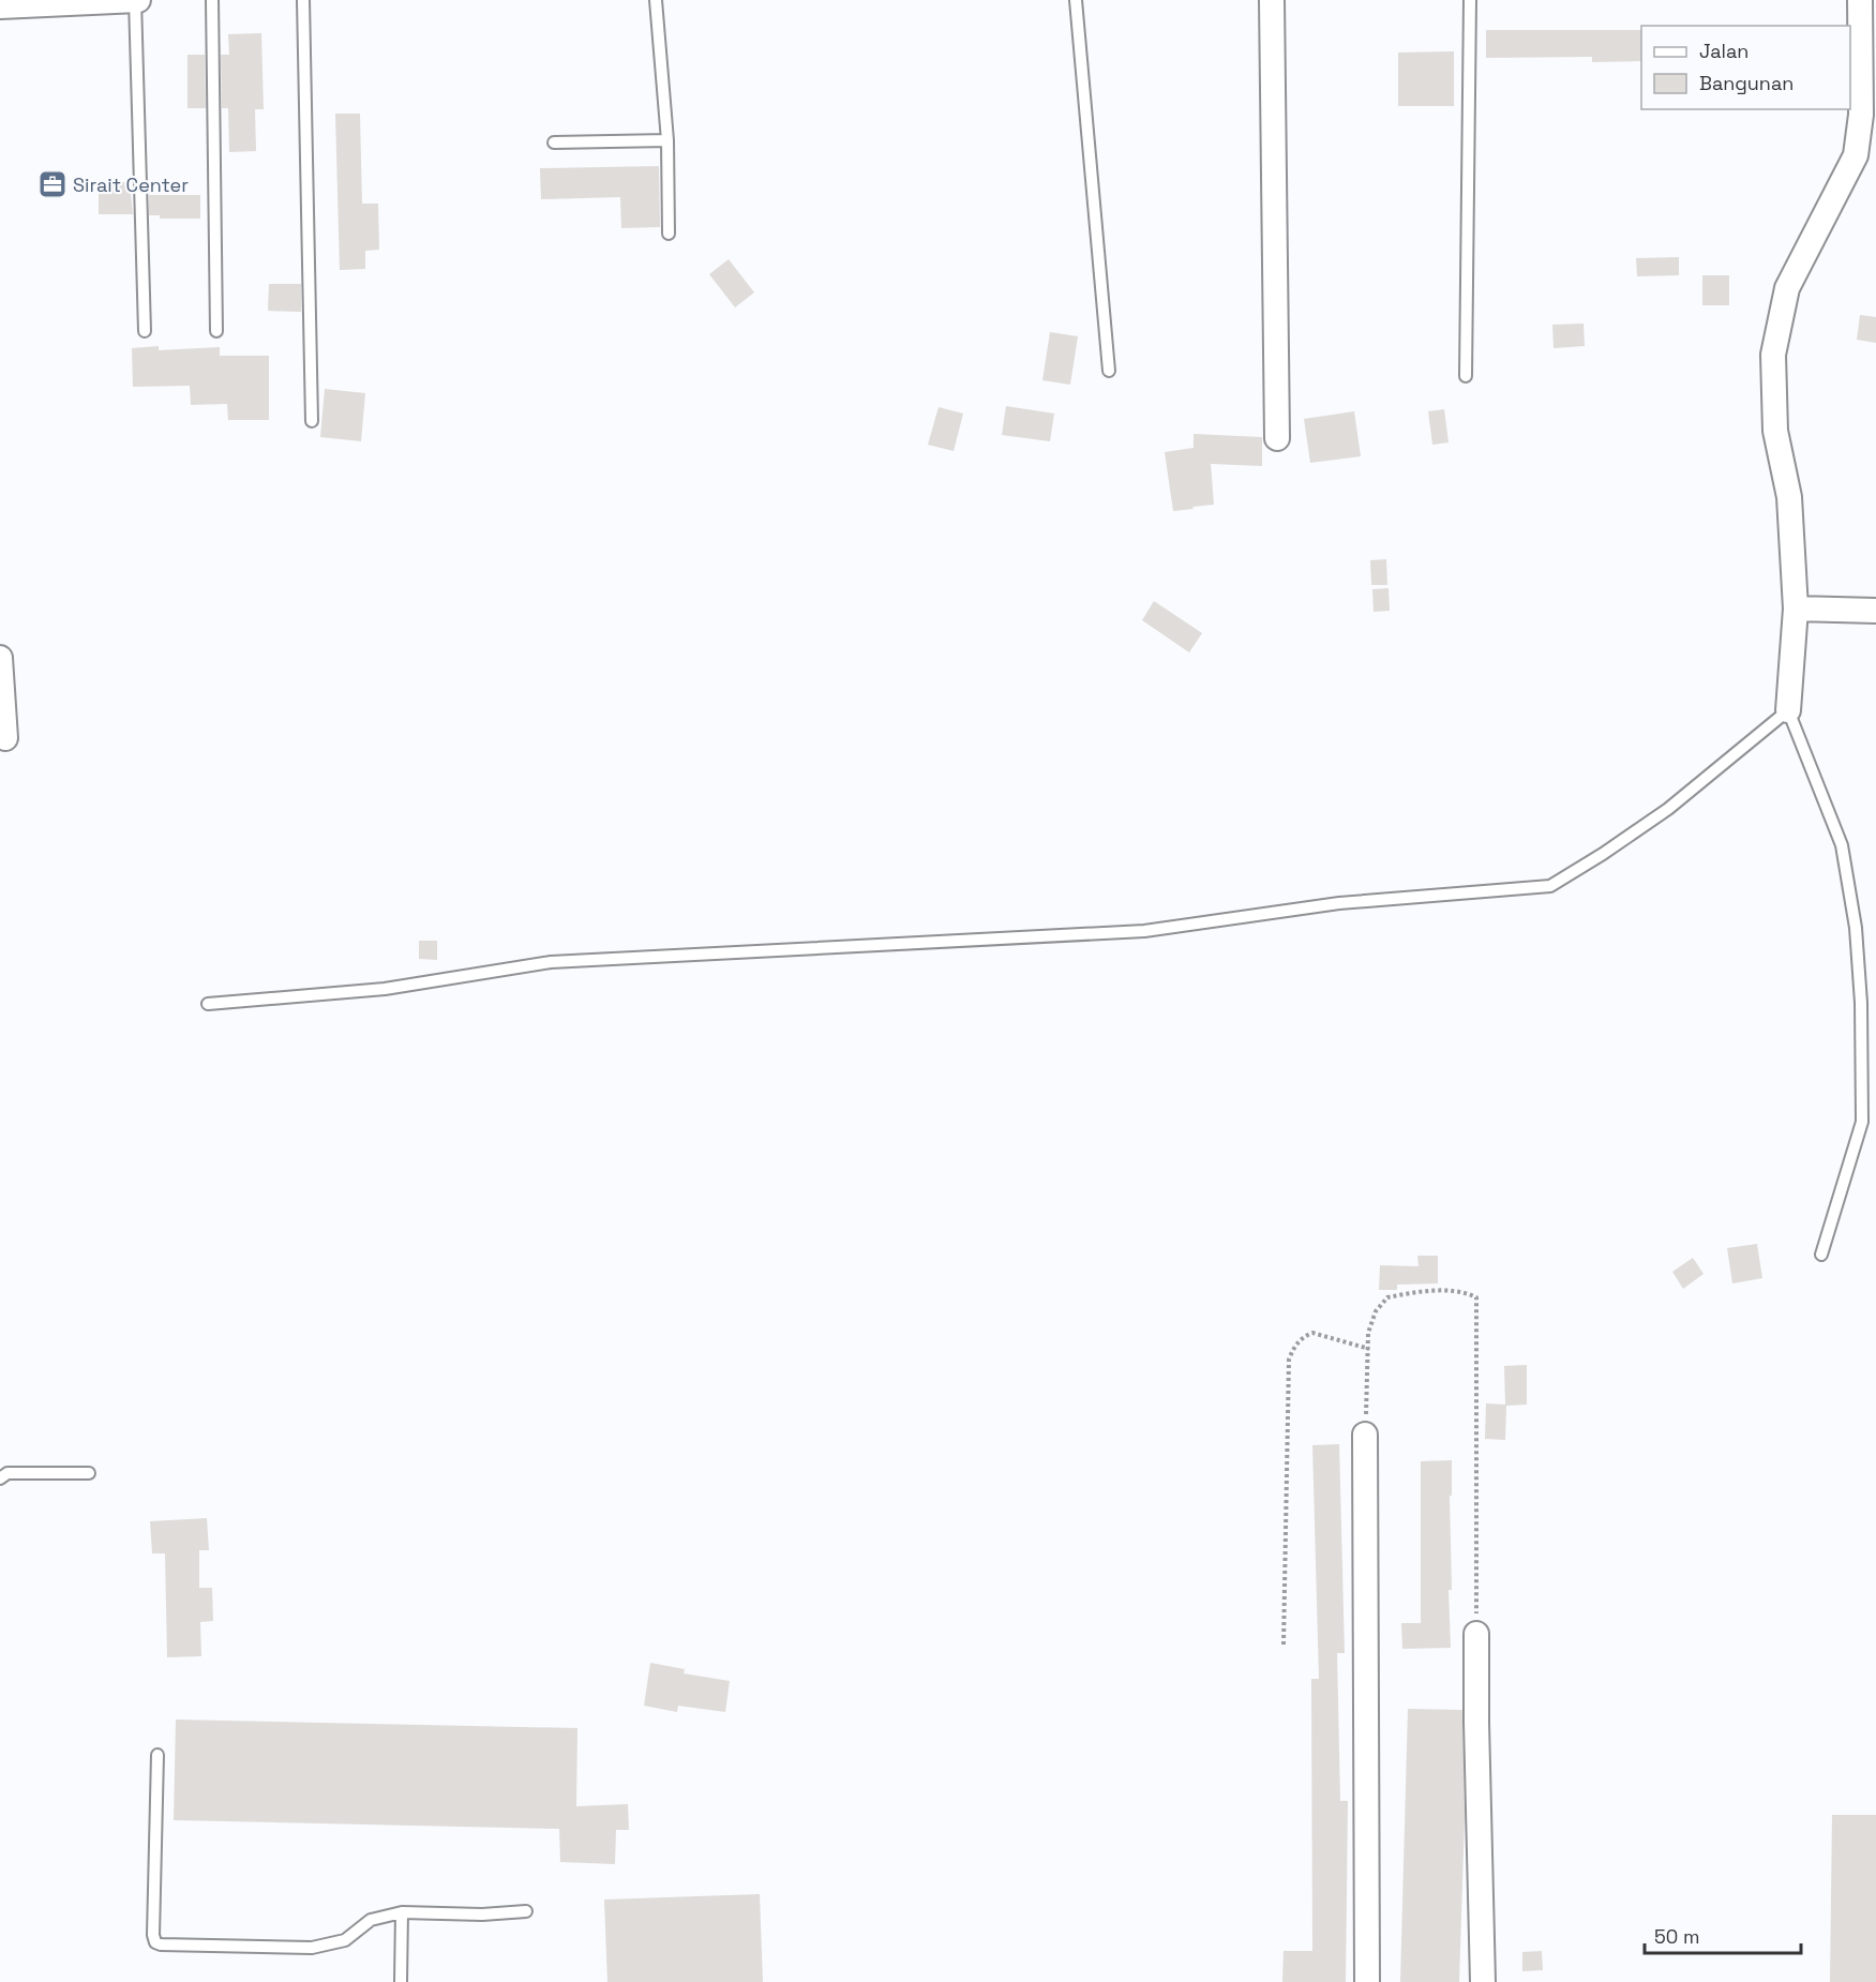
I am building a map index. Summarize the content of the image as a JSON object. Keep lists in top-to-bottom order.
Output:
{
  "places": {
    "office": ["Sirait Center"]
  },
  "legend": ["Jalan", "Bangunan"],
  "scale_bar": "50 m"
}
